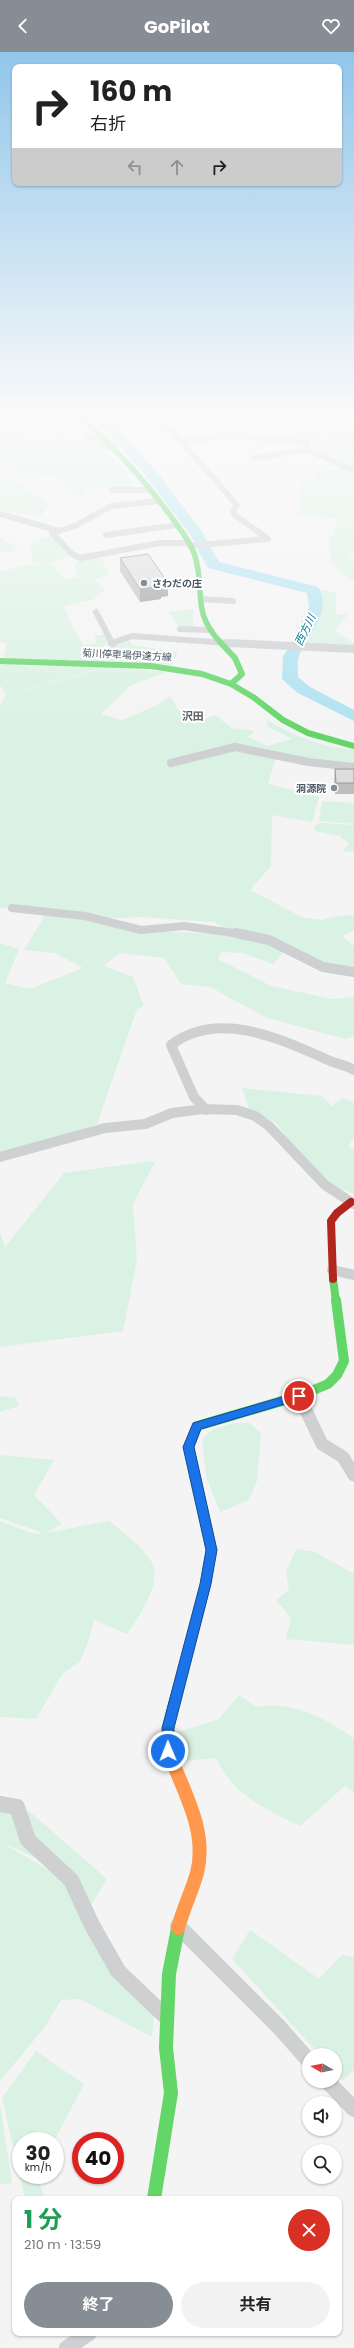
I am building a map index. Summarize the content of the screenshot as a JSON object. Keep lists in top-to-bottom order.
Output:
{
  "streets": {
    "street": ["菊川停車場伊達方線"]
  },
  "districts": ["沢田"],
  "water": ["西方川"],
  "places": ["さわだの庄", "洞源院"],
  "north": "left",
  "page": {
    "header": "GoPilot",
    "turn": ["160 m", "右折"],
    "speed": "30 km/h",
    "limit": "40",
    "heading": ["1 分", "210 m · 13:59"],
    "buttons": ["終了", "共有"]
  }
}
